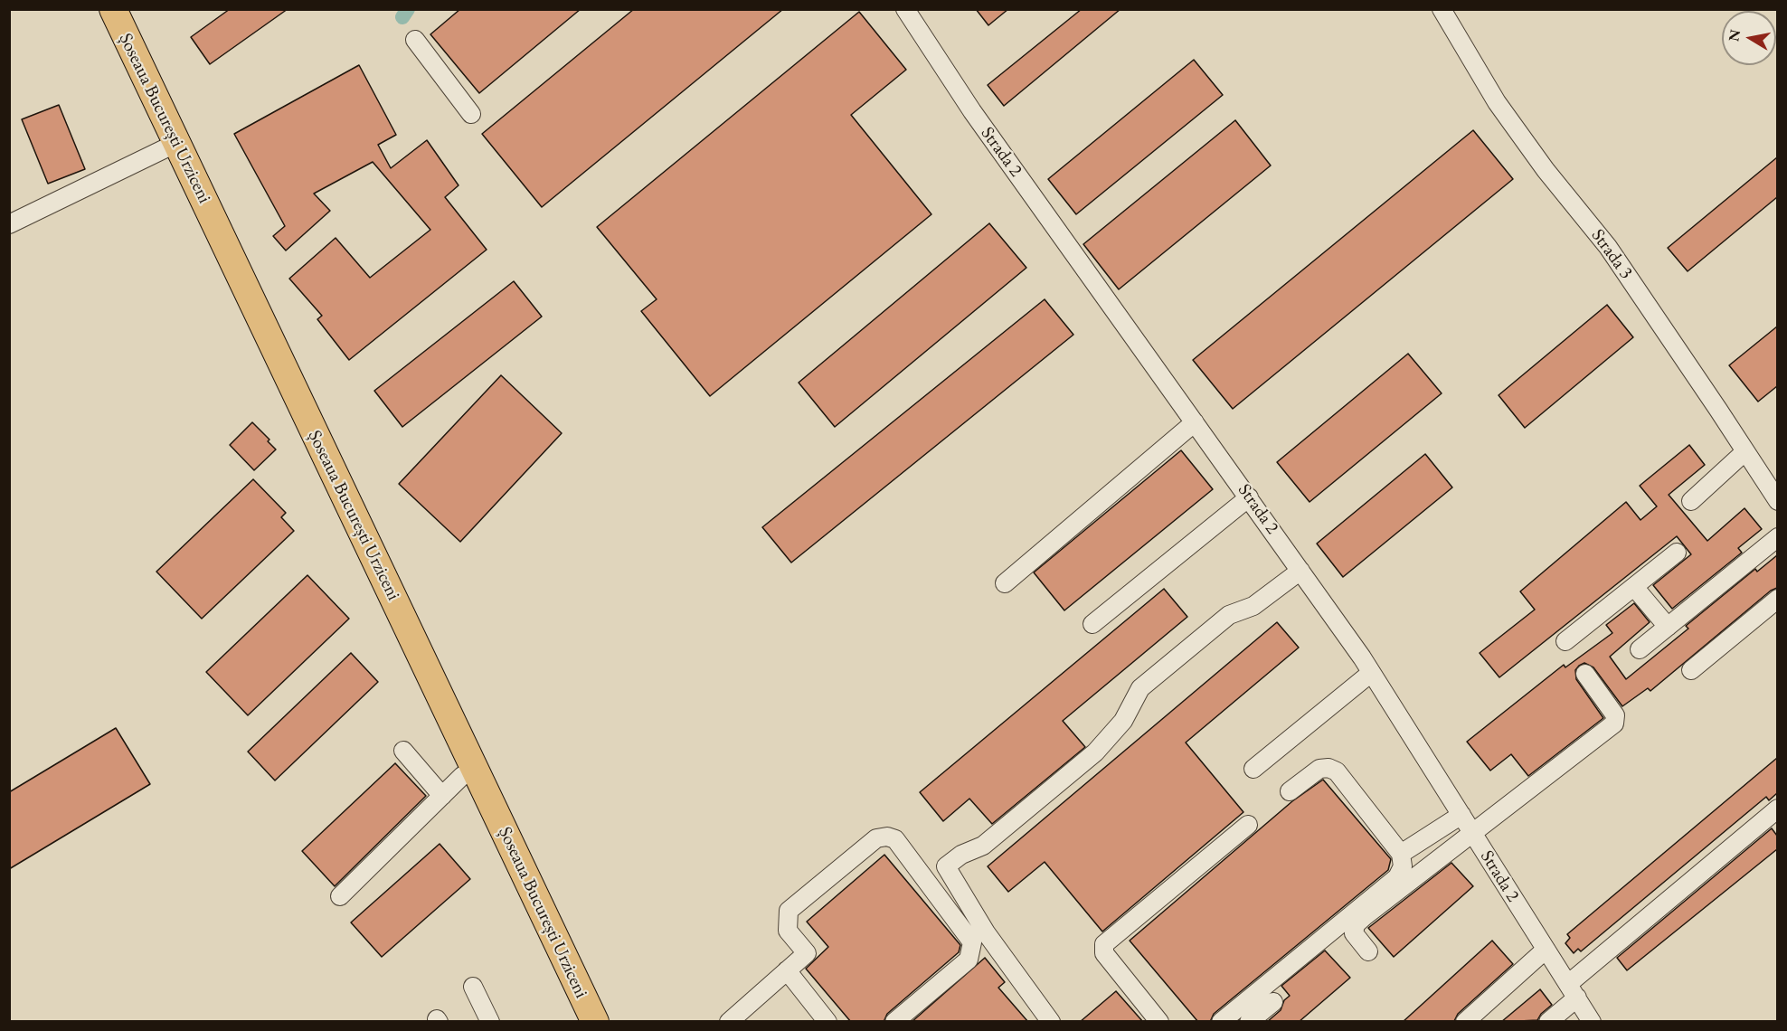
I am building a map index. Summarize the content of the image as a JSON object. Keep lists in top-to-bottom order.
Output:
{
  "streets": {
    "highway": ["Șoseaua București Urziceni"],
    "lane": ["Strada 2", "Strada 3"]
  },
  "north": "left"
}
